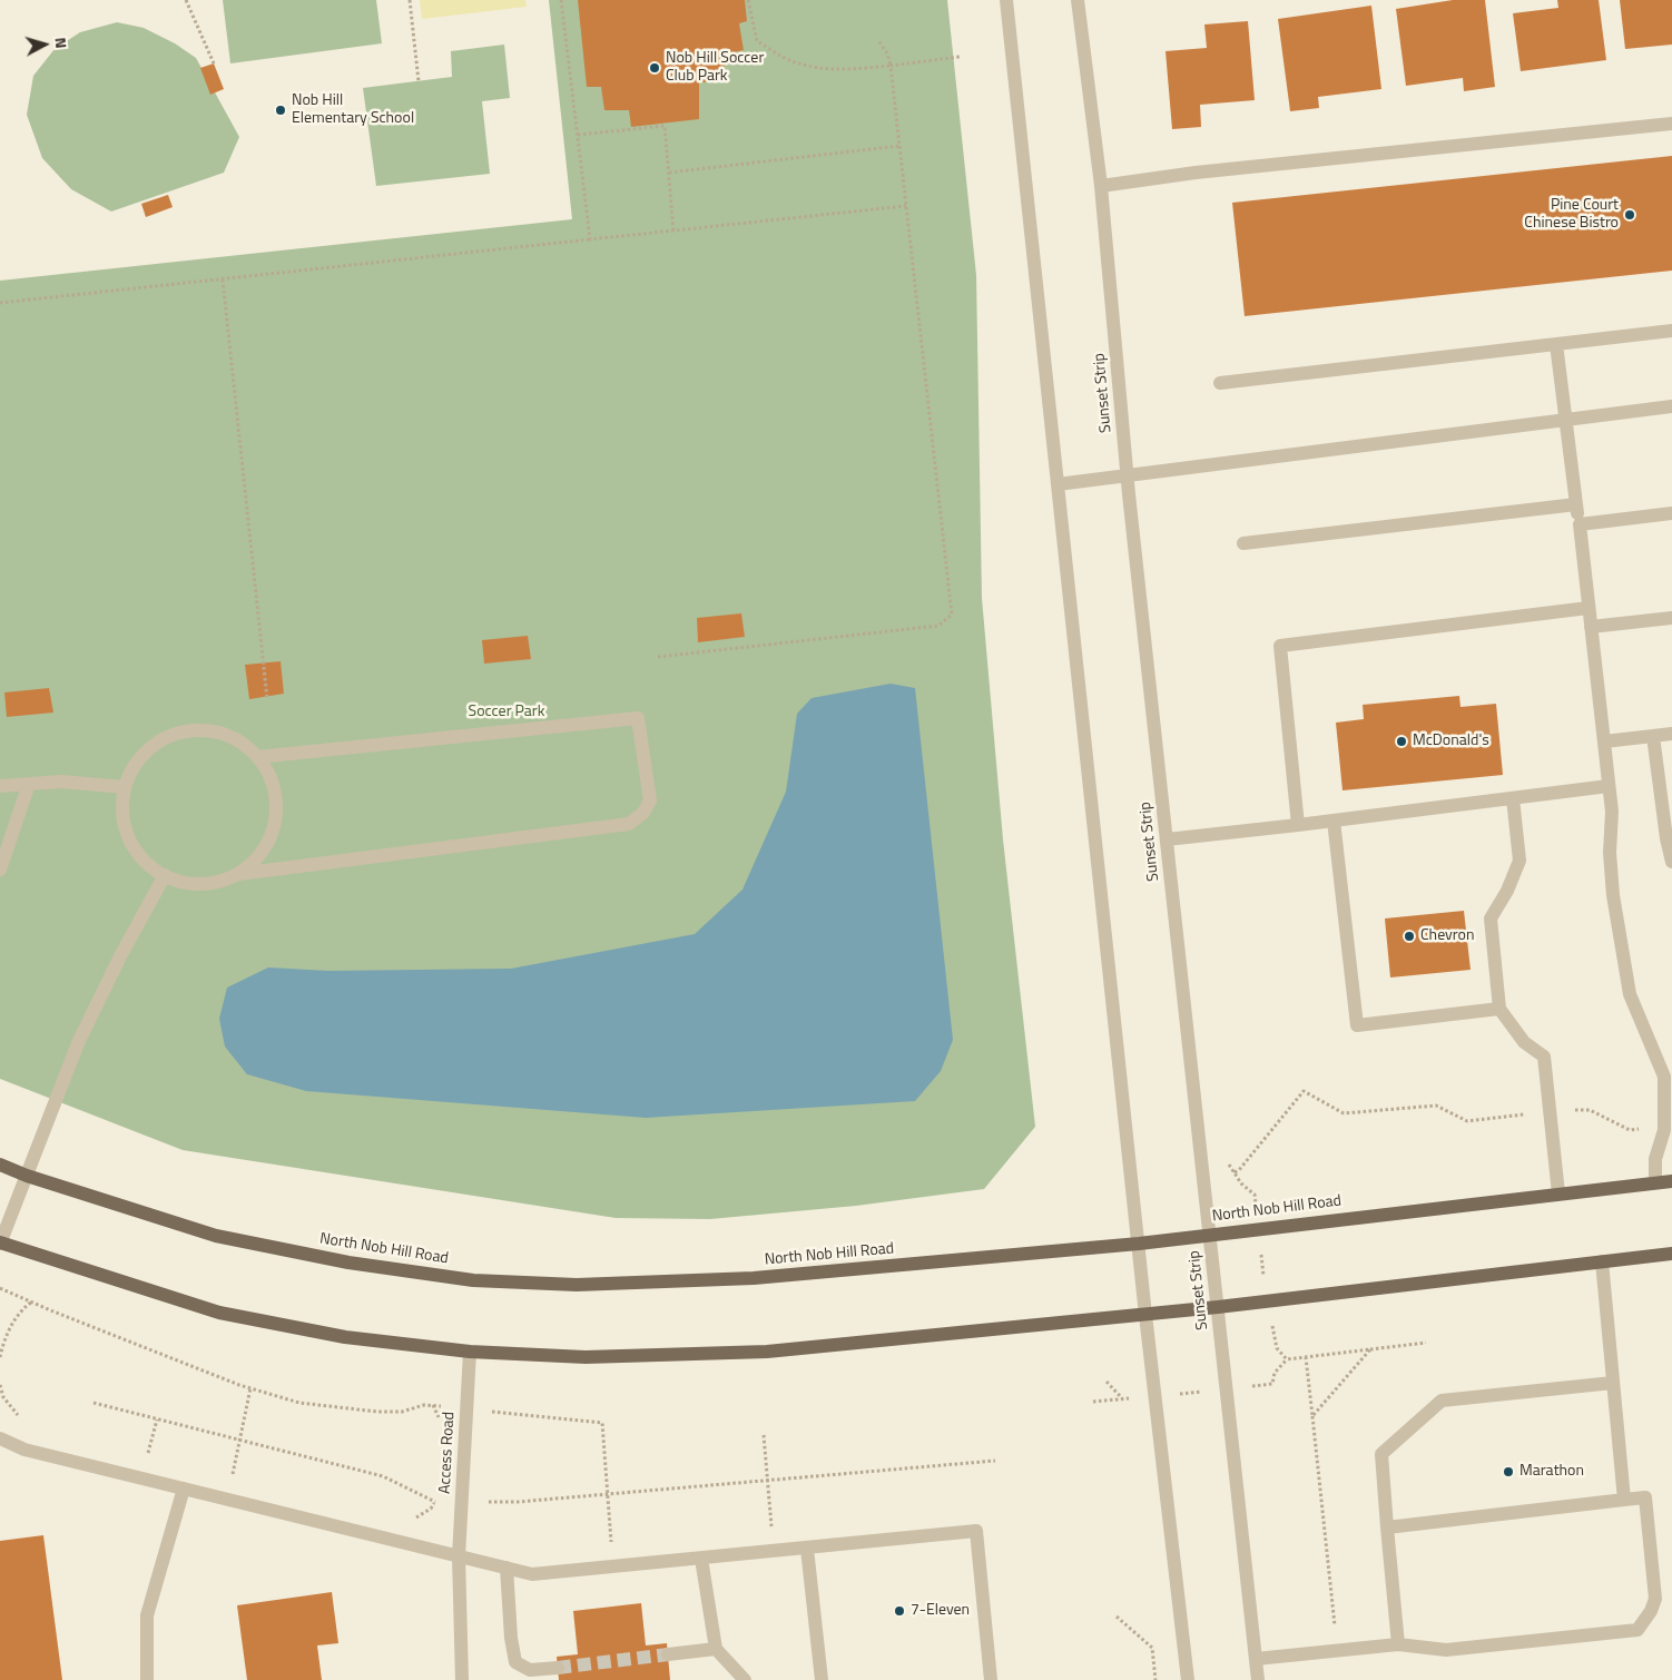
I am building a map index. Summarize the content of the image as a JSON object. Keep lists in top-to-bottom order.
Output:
{
  "streets": {
    "main road": ["North Nob Hill Road"],
    "street": ["Sunset Strip", "Access Road"]
  },
  "crossings": [
    ["Sunset Strip", "North Nob Hill Road"]
  ],
  "parks": ["Soccer Park"],
  "places": [
    "Nob Hill Soccer Club Park",
    "Nob Hill Elementary School",
    "Pine Court Chinese Bistro",
    "McDonald's",
    "Chevron",
    "Marathon",
    "7-Eleven"
  ],
  "north": "right"
}
